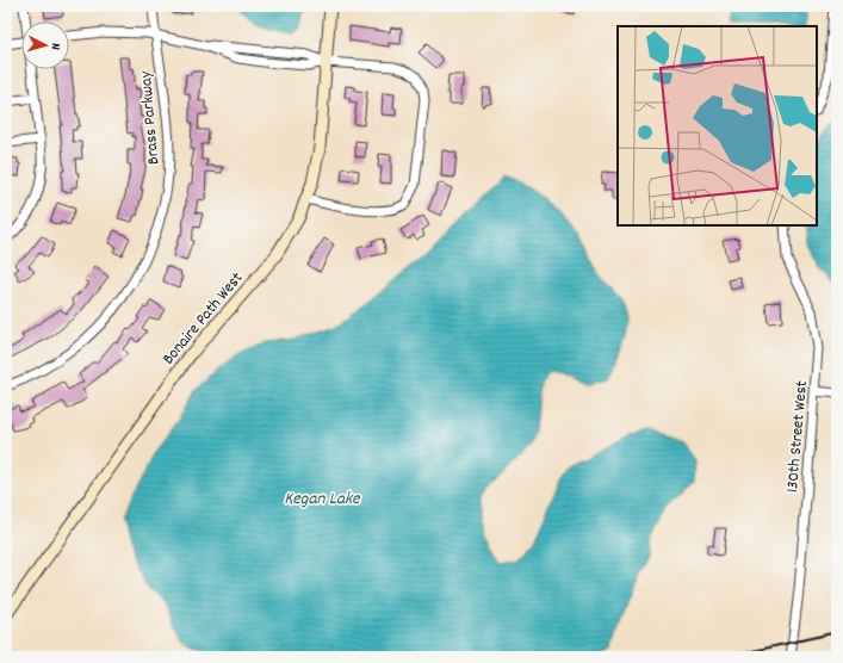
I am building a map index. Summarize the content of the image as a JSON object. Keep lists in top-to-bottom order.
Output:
{
  "streets": {
    "street": ["Brass Parkway", "Bonaire Path West", "130th Street West"]
  },
  "water": ["Kegan Lake"],
  "north": "right"
}
